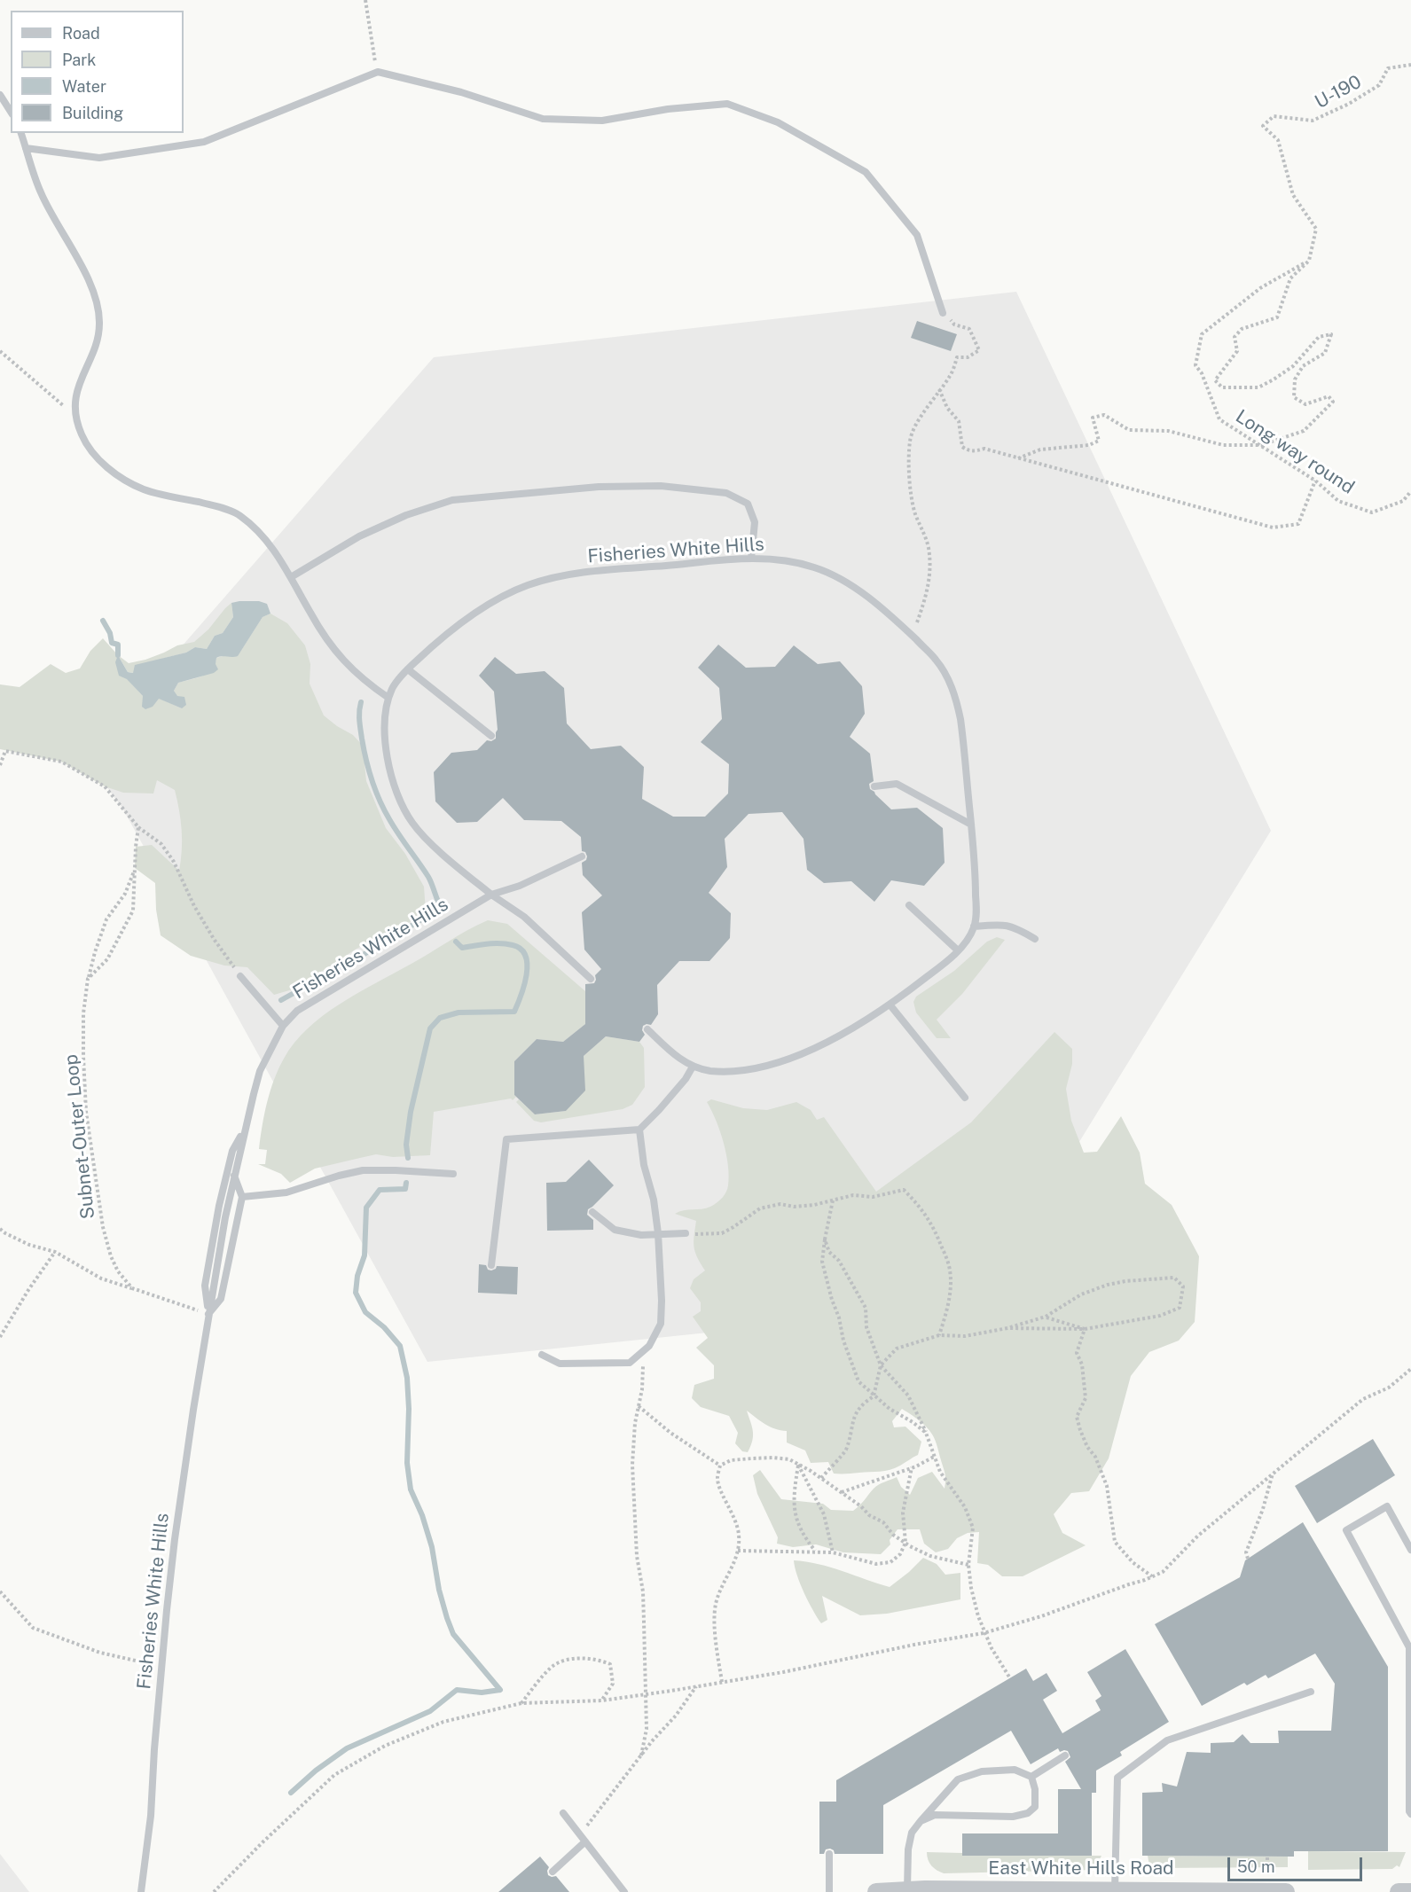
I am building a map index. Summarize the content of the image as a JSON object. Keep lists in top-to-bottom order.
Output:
{
  "streets": {
    "street": ["East White Hills Road"],
    "lane": ["Fisheries White Hills"],
    "path": ["U-190", "Long way round", "Subnet-Outer Loop"]
  },
  "crossings": [
    ["U-190", "Long way round"]
  ],
  "legend": [
    "Road",
    "Park",
    "Water",
    "Building"
  ],
  "scale_bar": "50 m"
}
